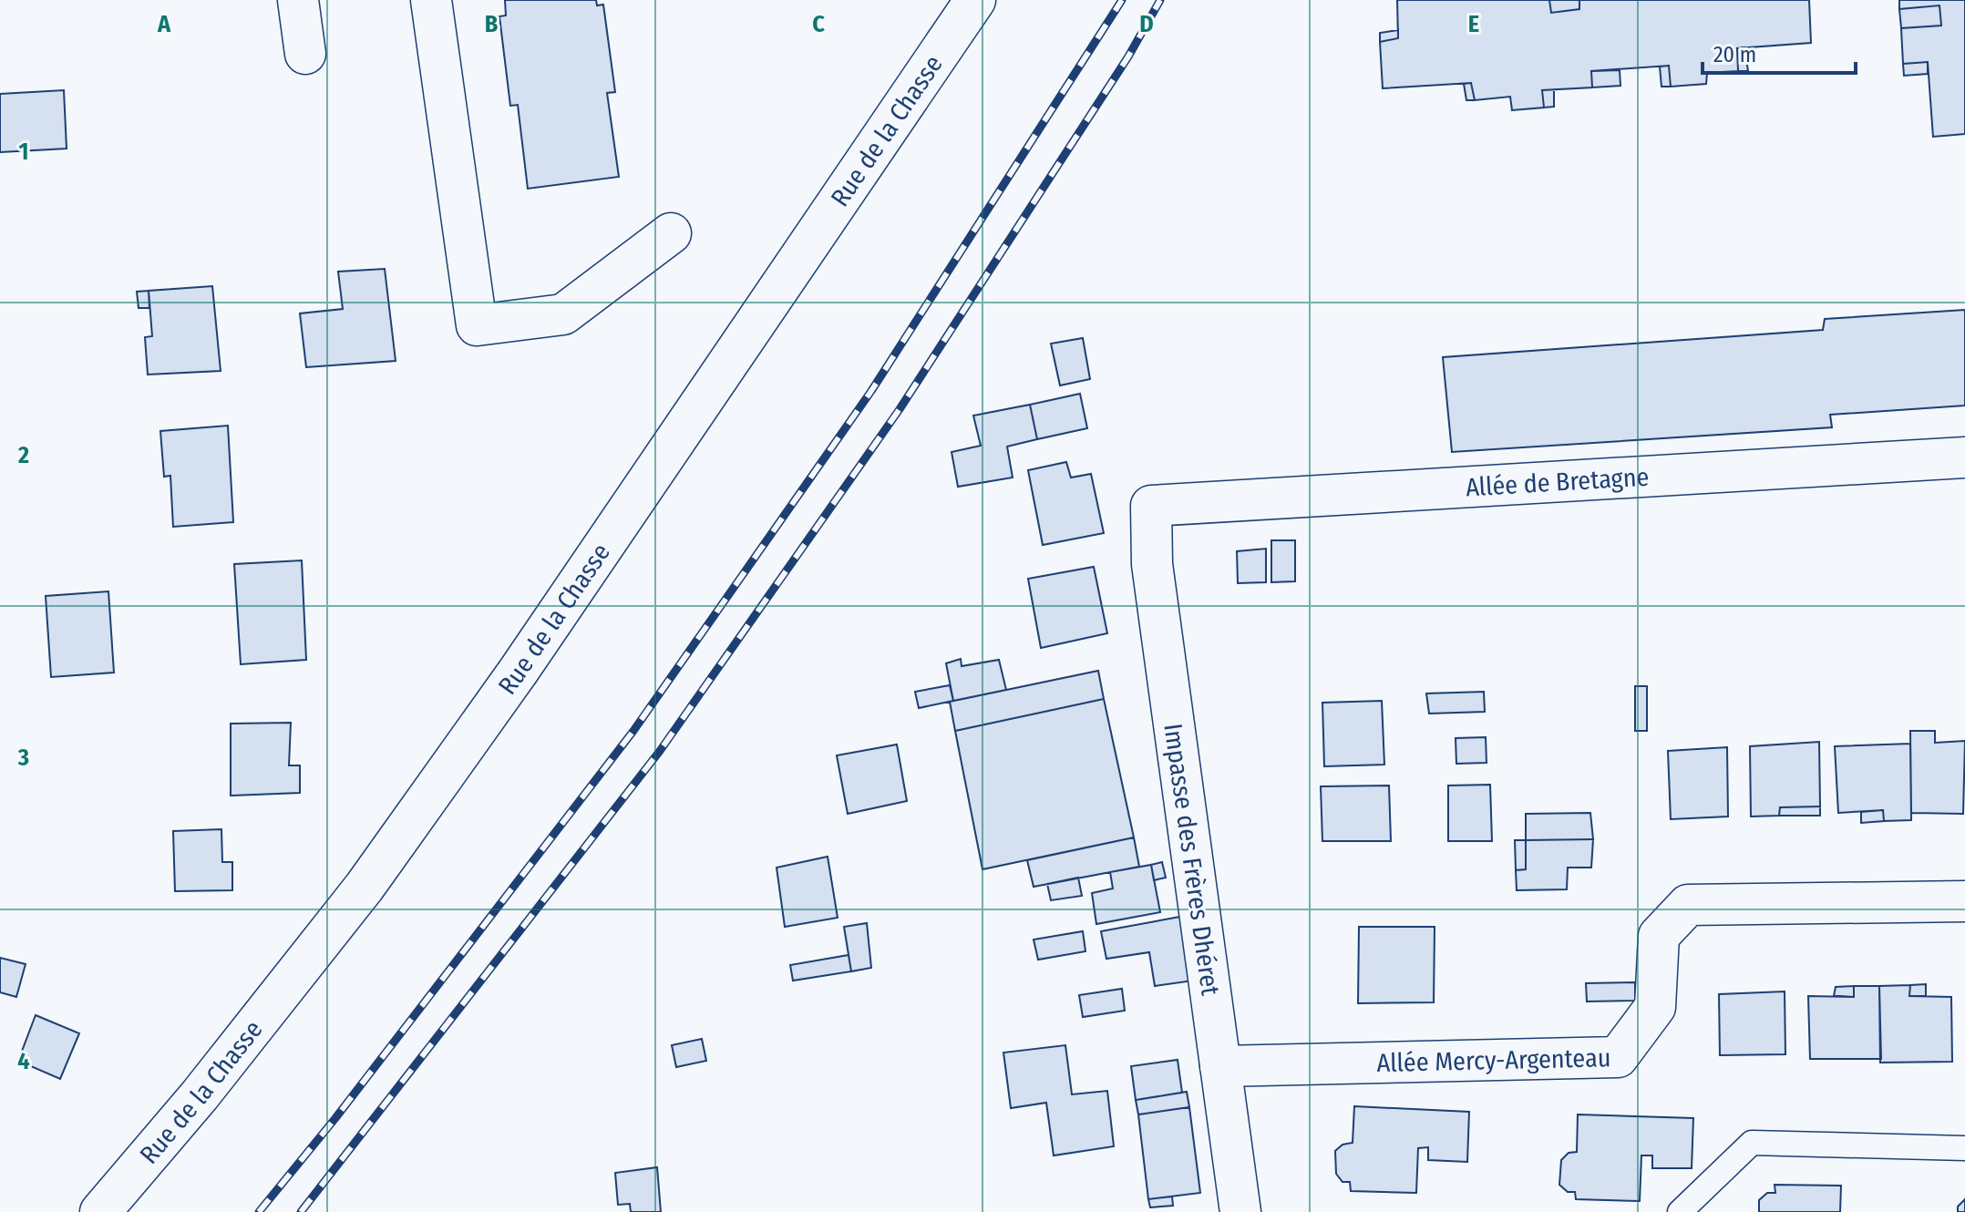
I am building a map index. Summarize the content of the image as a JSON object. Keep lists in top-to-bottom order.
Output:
{
  "streets": {
    "street": [
      "Rue de la Chasse",
      "Allée de Bretagne",
      "Impasse des Frères Dhéret",
      "Allée Mercy-Argenteau"
    ]
  },
  "crossings": [
    ["Allée de Bretagne", "Impasse des Frères Dhéret"],
    ["Impasse des Frères Dhéret", "Allée Mercy-Argenteau"]
  ],
  "scale_bar": "20 m",
  "grid": {
    "columns": [
      "A",
      "B",
      "C",
      "D",
      "E"
    ],
    "rows": [
      "1",
      "2",
      "3",
      "4"
    ]
  }
}
